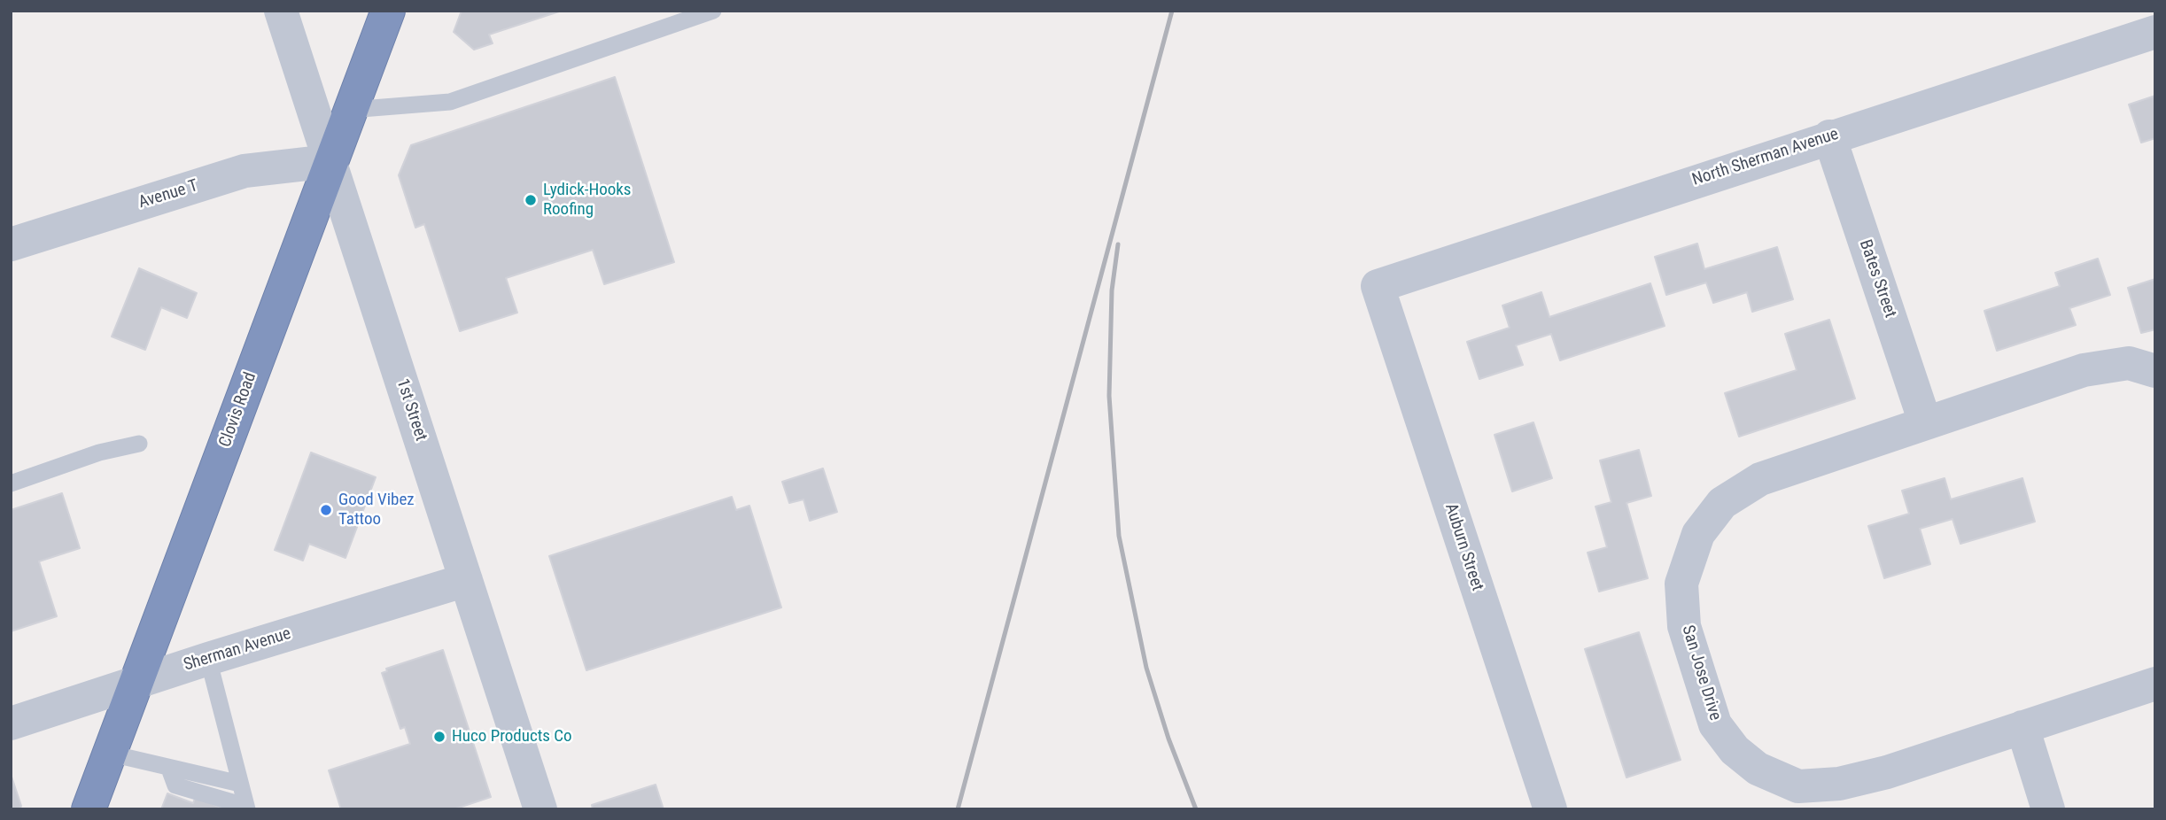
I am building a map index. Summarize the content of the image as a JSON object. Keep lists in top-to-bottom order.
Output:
{
  "streets": {
    "highway": ["Clovis Road"],
    "street": [
      "North Sherman Avenue",
      "Avenue T",
      "Bates Street",
      "1st Street",
      "Auburn Street",
      "Sherman Avenue",
      "San Jose Drive"
    ]
  },
  "crossings": [
    ["North Sherman Avenue", "Bates Street"],
    ["North Sherman Avenue", "Auburn Street"],
    ["Avenue T", "Clovis Road"],
    ["Avenue T", "1st Street"],
    ["Bates Street", "San Jose Drive"],
    ["Clovis Road", "1st Street"],
    ["Clovis Road", "Sherman Avenue"],
    ["1st Street", "Sherman Avenue"]
  ],
  "places": ["Lydick-Hooks Roofing", "Good Vibez Tattoo", "Huco Products Co"]
}
